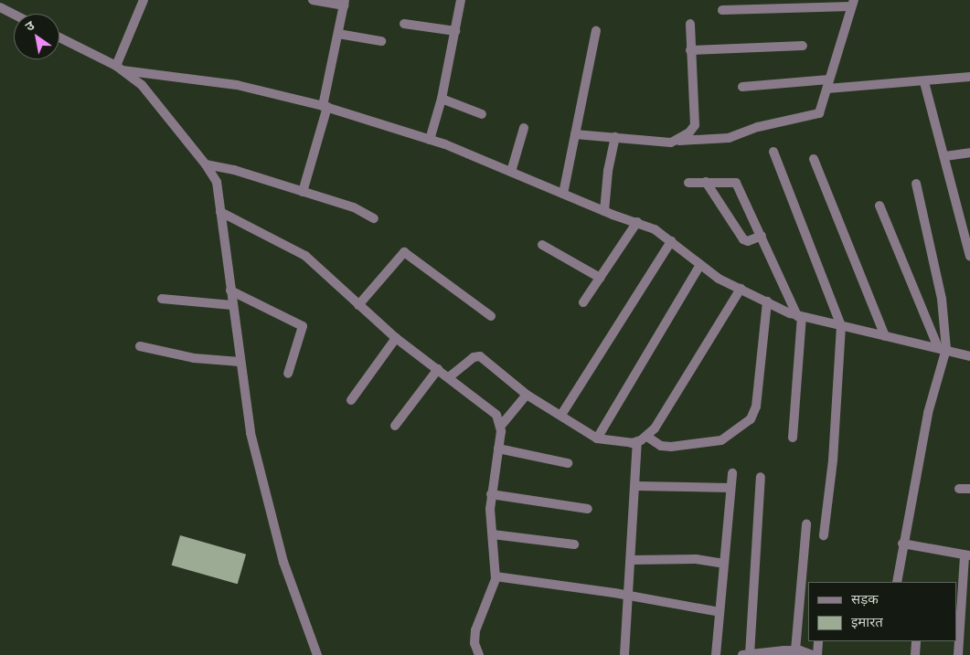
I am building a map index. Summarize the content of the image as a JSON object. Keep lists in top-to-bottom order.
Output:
{
  "legend": ["सड़क", "इमारत"],
  "north": "top left"
}
